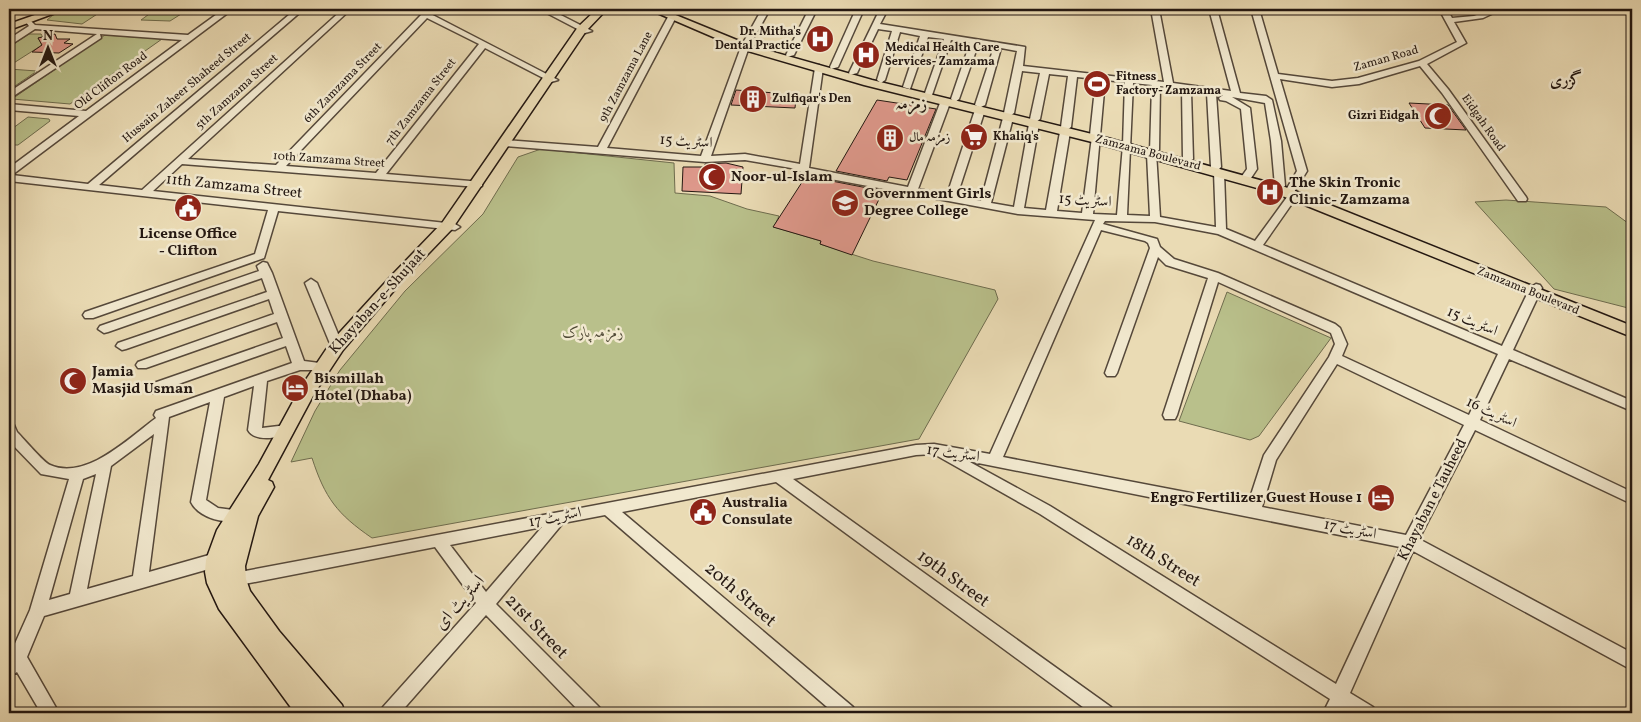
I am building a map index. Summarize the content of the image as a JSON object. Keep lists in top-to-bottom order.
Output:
{
  "streets": {
    "main road": ["Zamzama Boulevard", "Khayaban-e-Shujaat"],
    "street": [
      "Zaman Road",
      "9th Zamzama Lane",
      "Old Clifton Road",
      "6th Zamzama Street",
      "Hussain Zaheer Shaheed Street",
      "5th Zamzama Street",
      "7th Zamzama Street",
      "Eidgah Road",
      "اسٹریٹ 15",
      "10th Zamzama Street",
      "11th Zamzama Street",
      "اسٹریٹ 16",
      "اسٹریٹ 17",
      "Khayaban e Tauheed",
      "18th Street",
      "19th Street",
      "20th Street",
      "اسٹریٹ ای",
      "21st Street"
    ]
  },
  "crossings": [
    ["Zaman Road", "Eidgah Road"],
    ["9th Zamzama Lane", "اسٹریٹ 15"],
    ["9th Zamzama Lane", "Zamzama Boulevard"],
    ["6th Zamzama Street", "10th Zamzama Street"],
    ["Hussain Zaheer Shaheed Street", "11th Zamzama Street"],
    ["5th Zamzama Street", "10th Zamzama Street"],
    ["5th Zamzama Street", "11th Zamzama Street"],
    ["7th Zamzama Street", "10th Zamzama Street"],
    ["اسٹریٹ 15", "Khayaban-e-Shujaat"],
    ["اسٹریٹ 15", "Khayaban e Tauheed"],
    ["Zamzama Boulevard", "Khayaban e Tauheed"],
    ["10th Zamzama Street", "Khayaban-e-Shujaat"],
    ["11th Zamzama Street", "Khayaban-e-Shujaat"],
    ["Khayaban-e-Shujaat", "اسٹریٹ 17"],
    ["اسٹریٹ 16", "Khayaban e Tauheed"],
    ["اسٹریٹ 17", "Khayaban e Tauheed"],
    ["اسٹریٹ 17", "18th Street"],
    ["اسٹریٹ 17", "19th Street"],
    ["اسٹریٹ 17", "20th Street"],
    ["اسٹریٹ 17", "اسٹریٹ ای"],
    ["اسٹریٹ 17", "21st Street"],
    ["Khayaban e Tauheed", "18th Street"],
    ["اسٹریٹ ای", "21st Street"]
  ],
  "districts": ["گزری", "زمزمہ"],
  "parks": ["زمزمہ پارک"],
  "places": {
    "hospital": ["Dr. Mitha's Dental Practice", "Medical Health Care Services- Zamzama", "The Skin Tronic Clinic- Zamzama"],
    "sports": ["Fitness Factory- Zamzama"],
    "building": ["Zulfiqar's Den", "زمزمہ مال"],
    "mosque": ["Gizri Eidgah", "Noor-ul-Islam", "Jamia Masjid Usman"],
    "supermarket": ["Khaliq's"],
    "school or university": ["Government Girls Degree College"],
    "public building": ["License Office - Clifton", "Australia Consulate"],
    "hotel": ["Bismillah Hotel (Dhaba)", "Engro Fertilizer Guest House 1"]
  },
  "north": "top"
}
